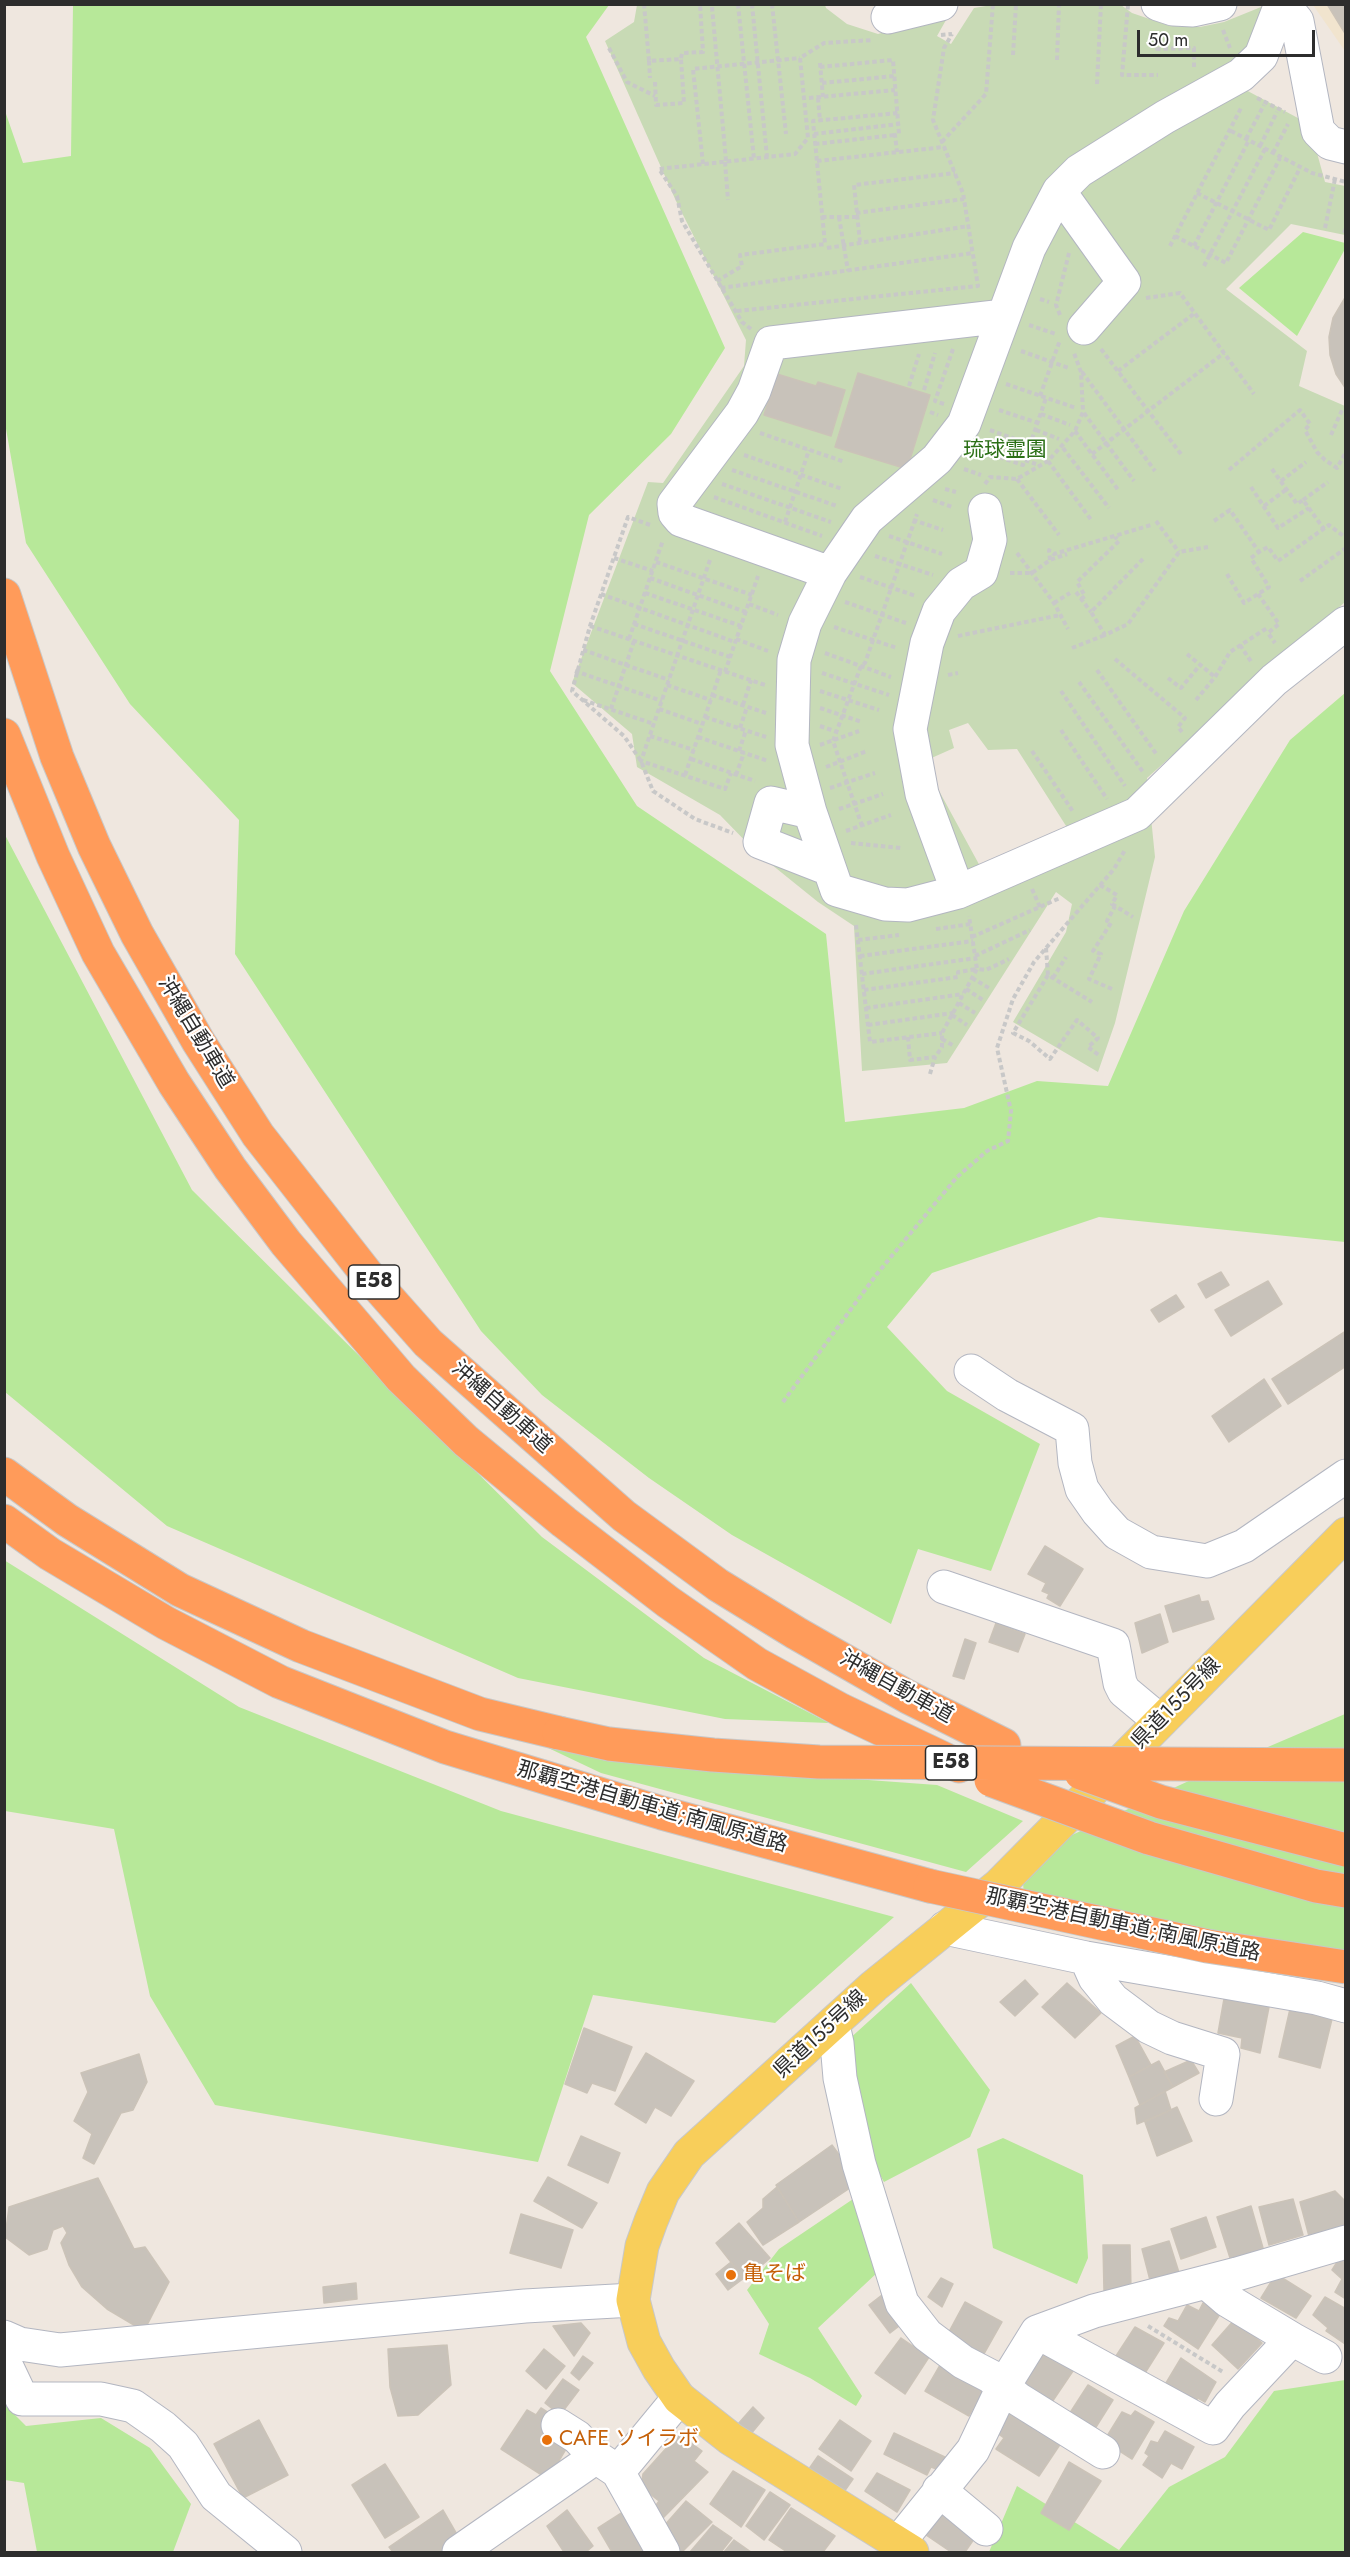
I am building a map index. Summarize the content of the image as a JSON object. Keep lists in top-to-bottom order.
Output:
{
  "streets": {
    "highway": ["沖縄自動車道", "E58", "那覇空港自動車道;南風原道路"],
    "main road": ["県道155号線"]
  },
  "crossings": [
    ["沖縄自動車道", "E58"]
  ],
  "parks": ["琉球霊園"],
  "places": ["亀そば", "CAFE ソイラボ"],
  "scale_bar": "50 m"
}
